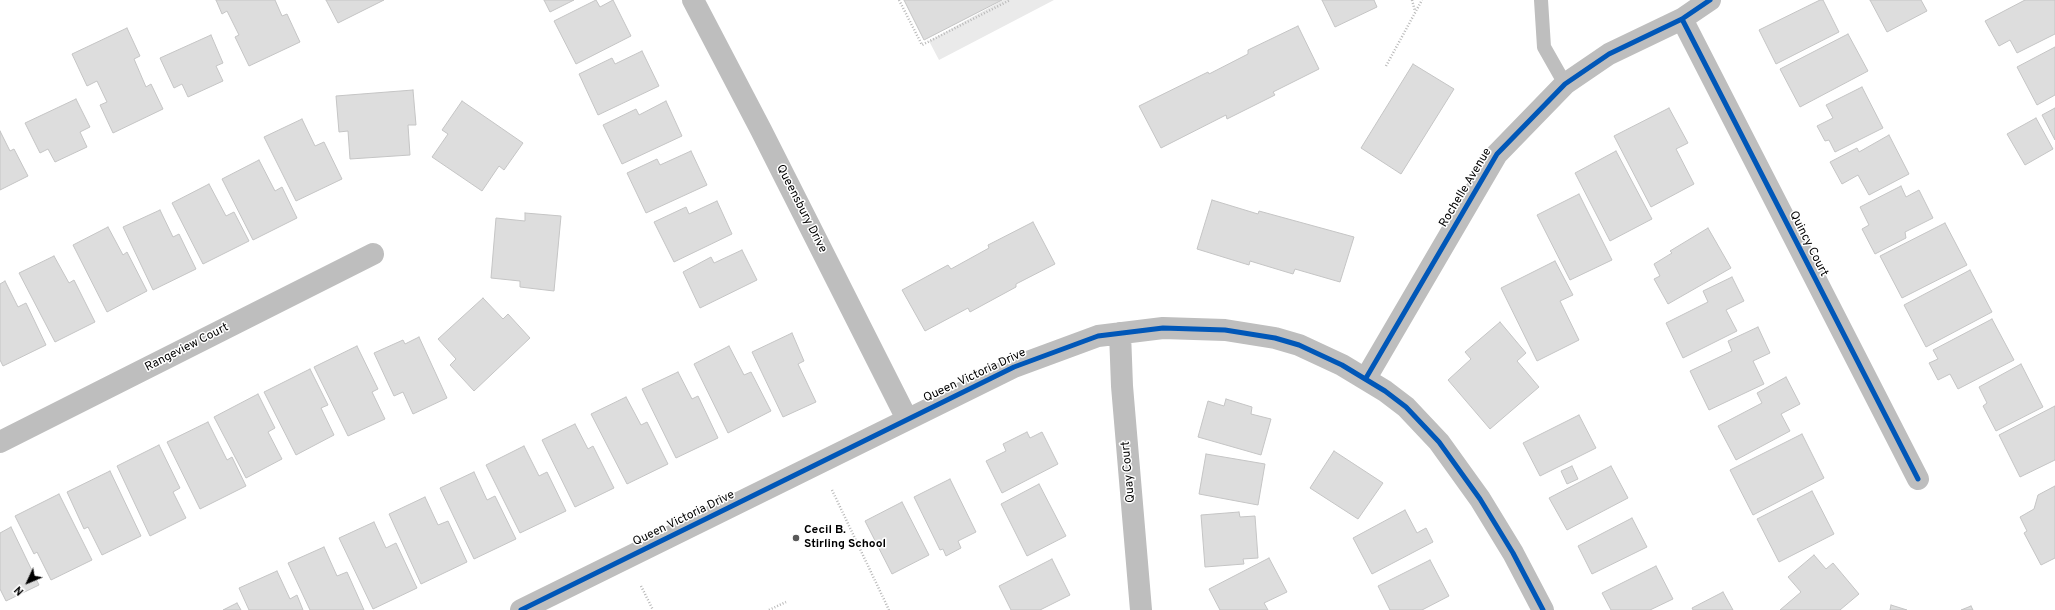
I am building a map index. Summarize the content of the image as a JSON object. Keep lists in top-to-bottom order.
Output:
{
  "streets": {
    "street": [
      "Rochelle Avenue",
      "Queensbury Drive",
      "Quincy Court",
      "Rangeview Court",
      "Queen Victoria Drive",
      "Quay Court"
    ]
  },
  "crossings": [
    ["Rochelle Avenue", "Quincy Court"],
    ["Rochelle Avenue", "Queen Victoria Drive"],
    ["Queensbury Drive", "Queen Victoria Drive"],
    ["Queen Victoria Drive", "Quay Court"]
  ],
  "places": ["Cecil B. Stirling School"],
  "north": "bottom left"
}
